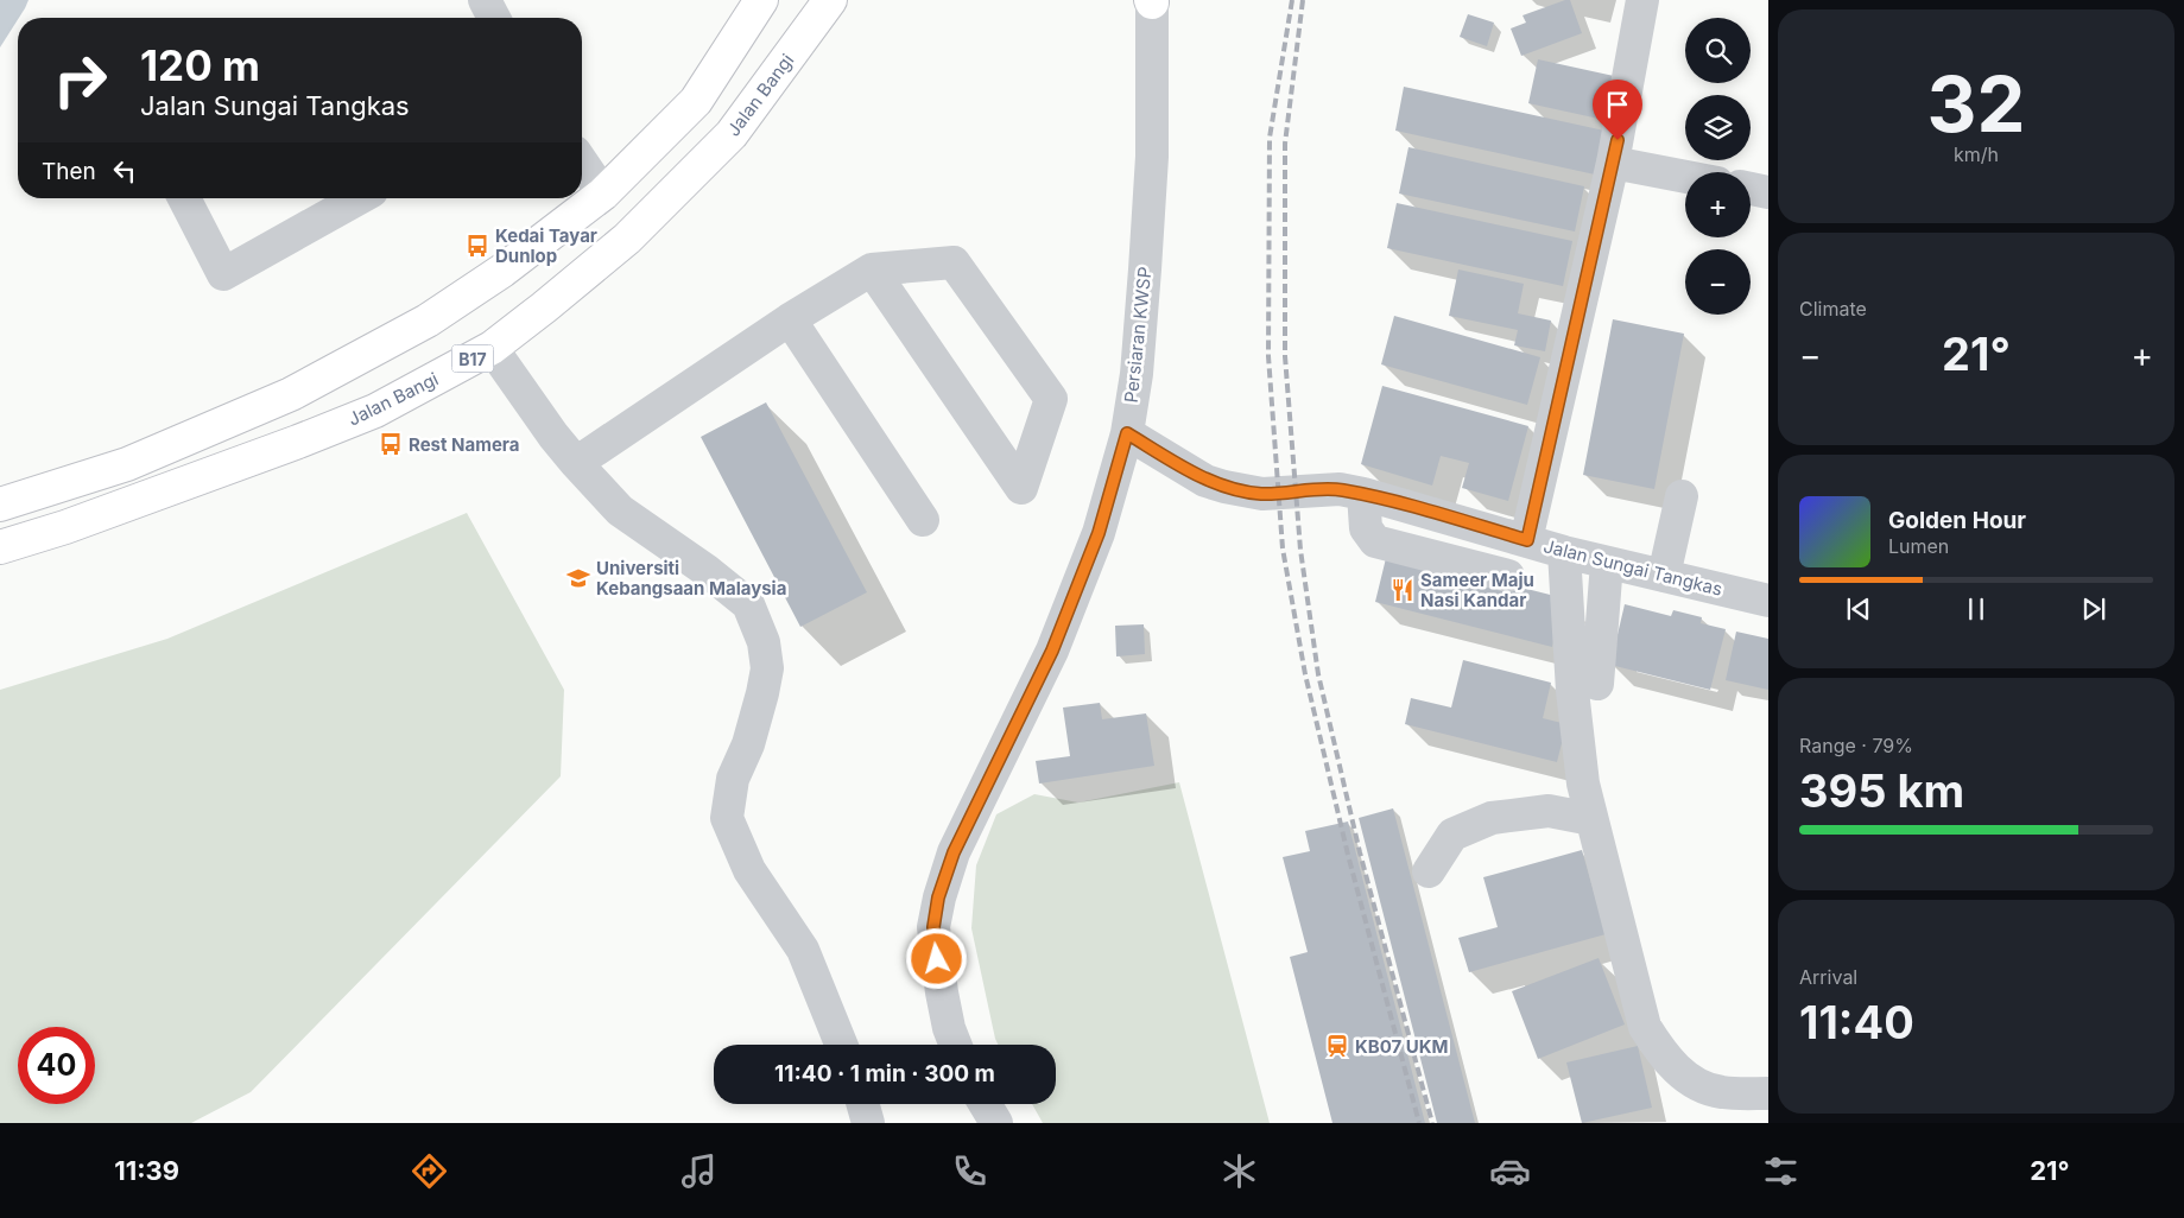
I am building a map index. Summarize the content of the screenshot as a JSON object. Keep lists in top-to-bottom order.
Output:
{
  "streets": {
    "main road": ["Jalan Bangi", "B17"],
    "street": ["Persiaran KWSP", "Jalan Sungai Tangkas"]
  },
  "crossings": [
    ["Persiaran KWSP", "Jalan Sungai Tangkas"]
  ],
  "places": {
    "bus stop": ["Kedai Tayar Dunlop", "Rest Namera"],
    "school or university": ["Universiti Kebangsaan Malaysia"],
    "restaurant": ["Sameer Maju Nasi Kandar"],
    "station": ["KB07 UKM"]
  },
  "page": {
    "tile": [
      ["32", "km/h"],
      "Climate",
      ["Range · 79%", "395 km"],
      ["Arrival", "11:40"]
    ],
    "map_buttons": ["+", "−"],
    "turn": ["120 m", "Jalan Sungai Tangkas"],
    "then": "Then",
    "heat": ["−", "21°", "+"],
    "song": ["Golden Hour", "Lumen"],
    "limit": "40",
    "trip": "11:40 · 1 min · 300 m",
    "tabs": ["11:39", "21°"]
  }
}
